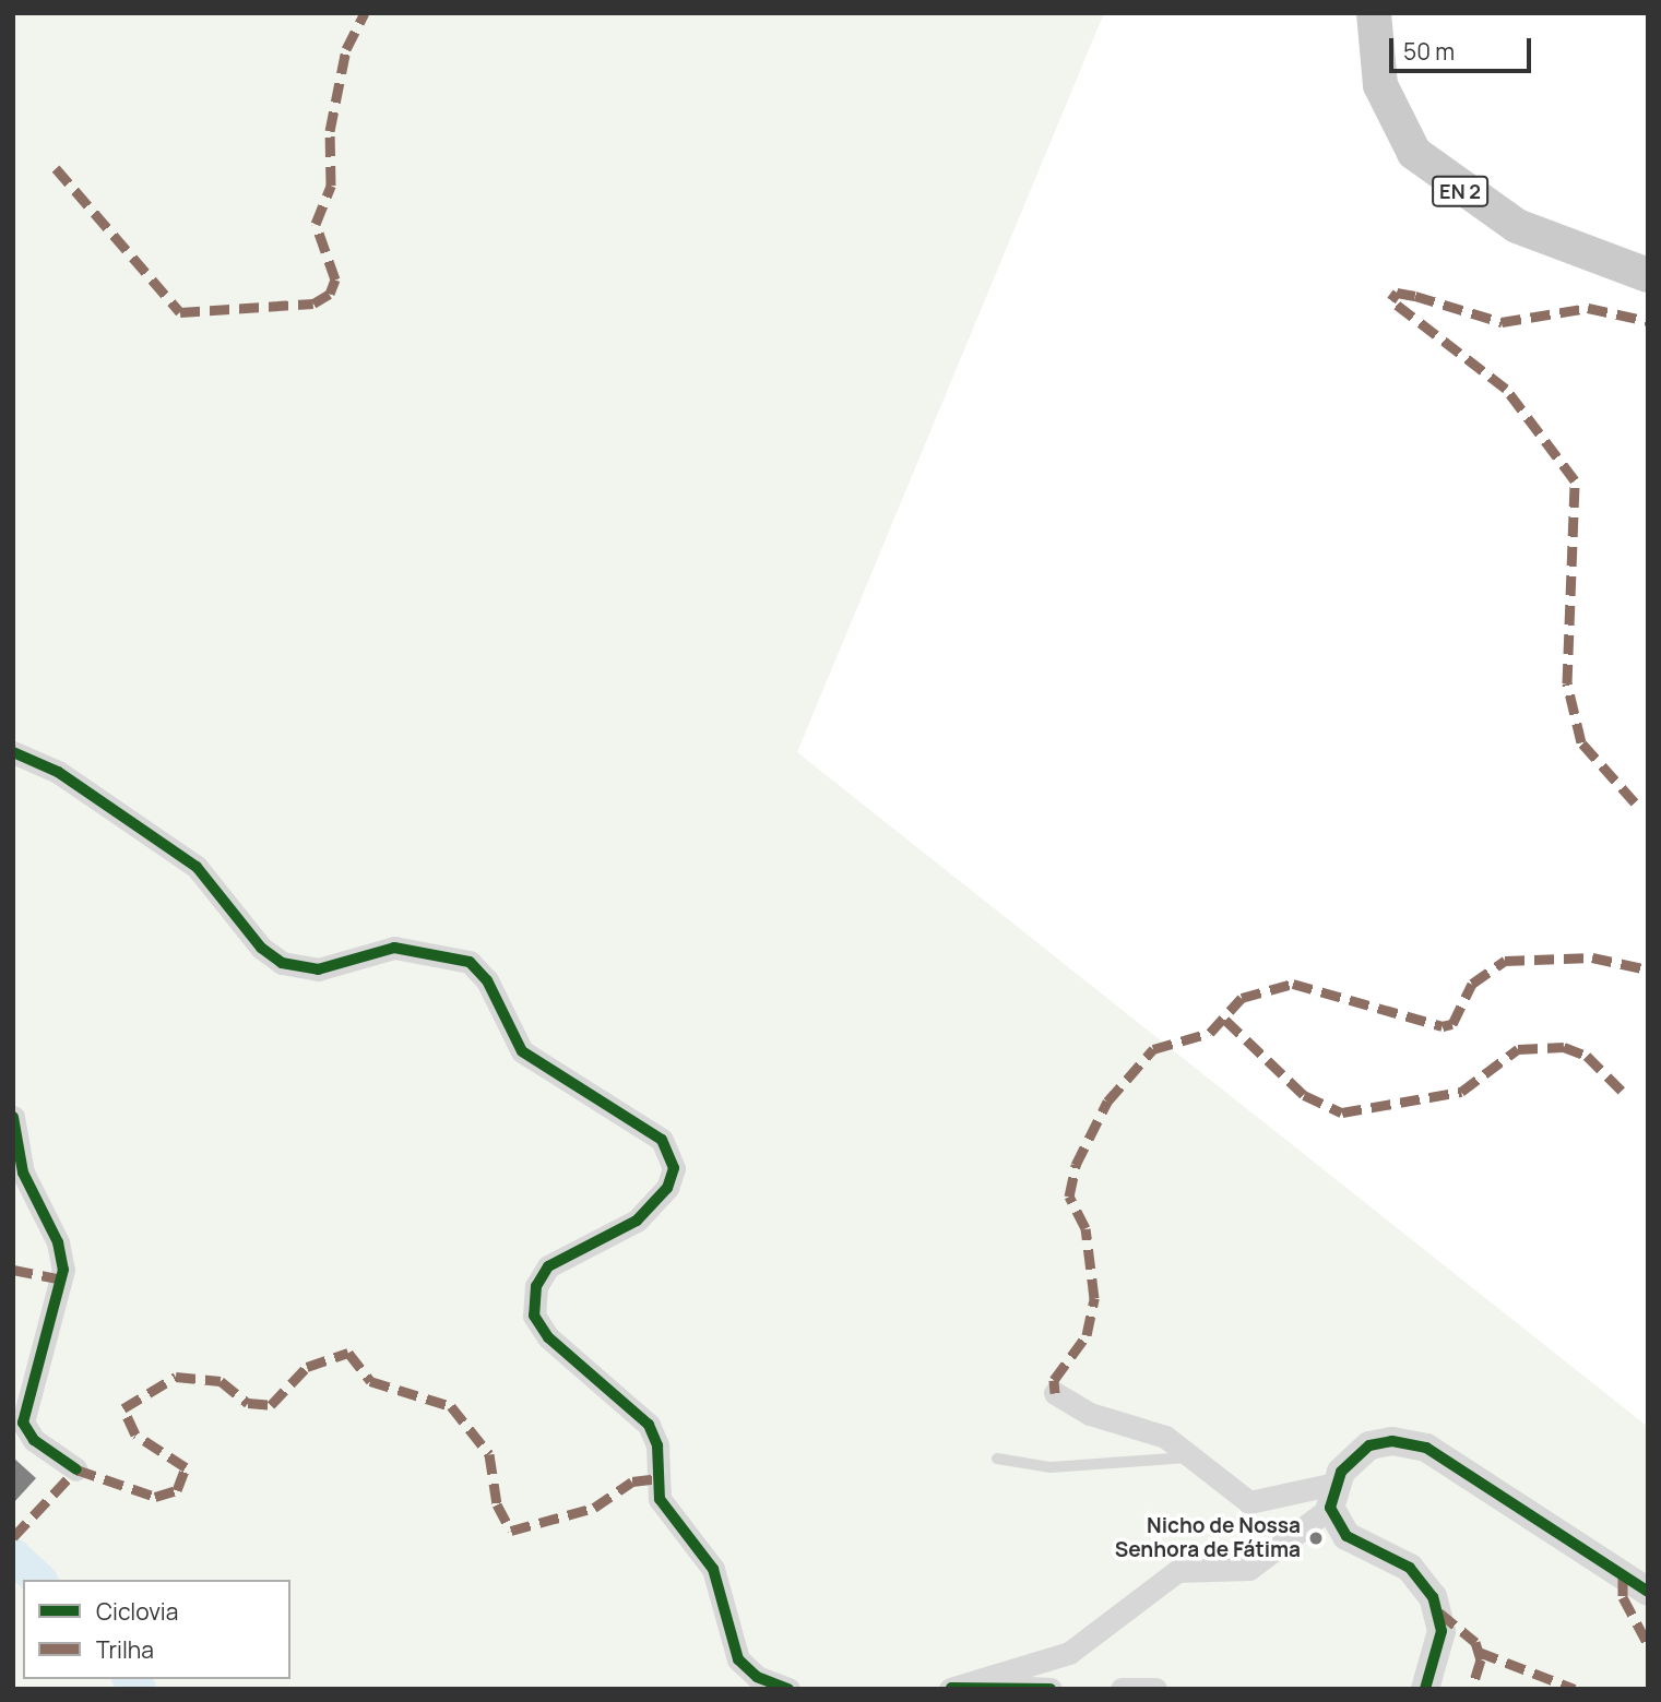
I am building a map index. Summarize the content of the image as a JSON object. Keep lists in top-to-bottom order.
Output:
{
  "streets": {
    "main road": ["EN 2"]
  },
  "places": ["Nicho de Nossa Senhora de Fátima"],
  "legend": ["Ciclovia", "Trilha"],
  "scale_bar": "50 m"
}
